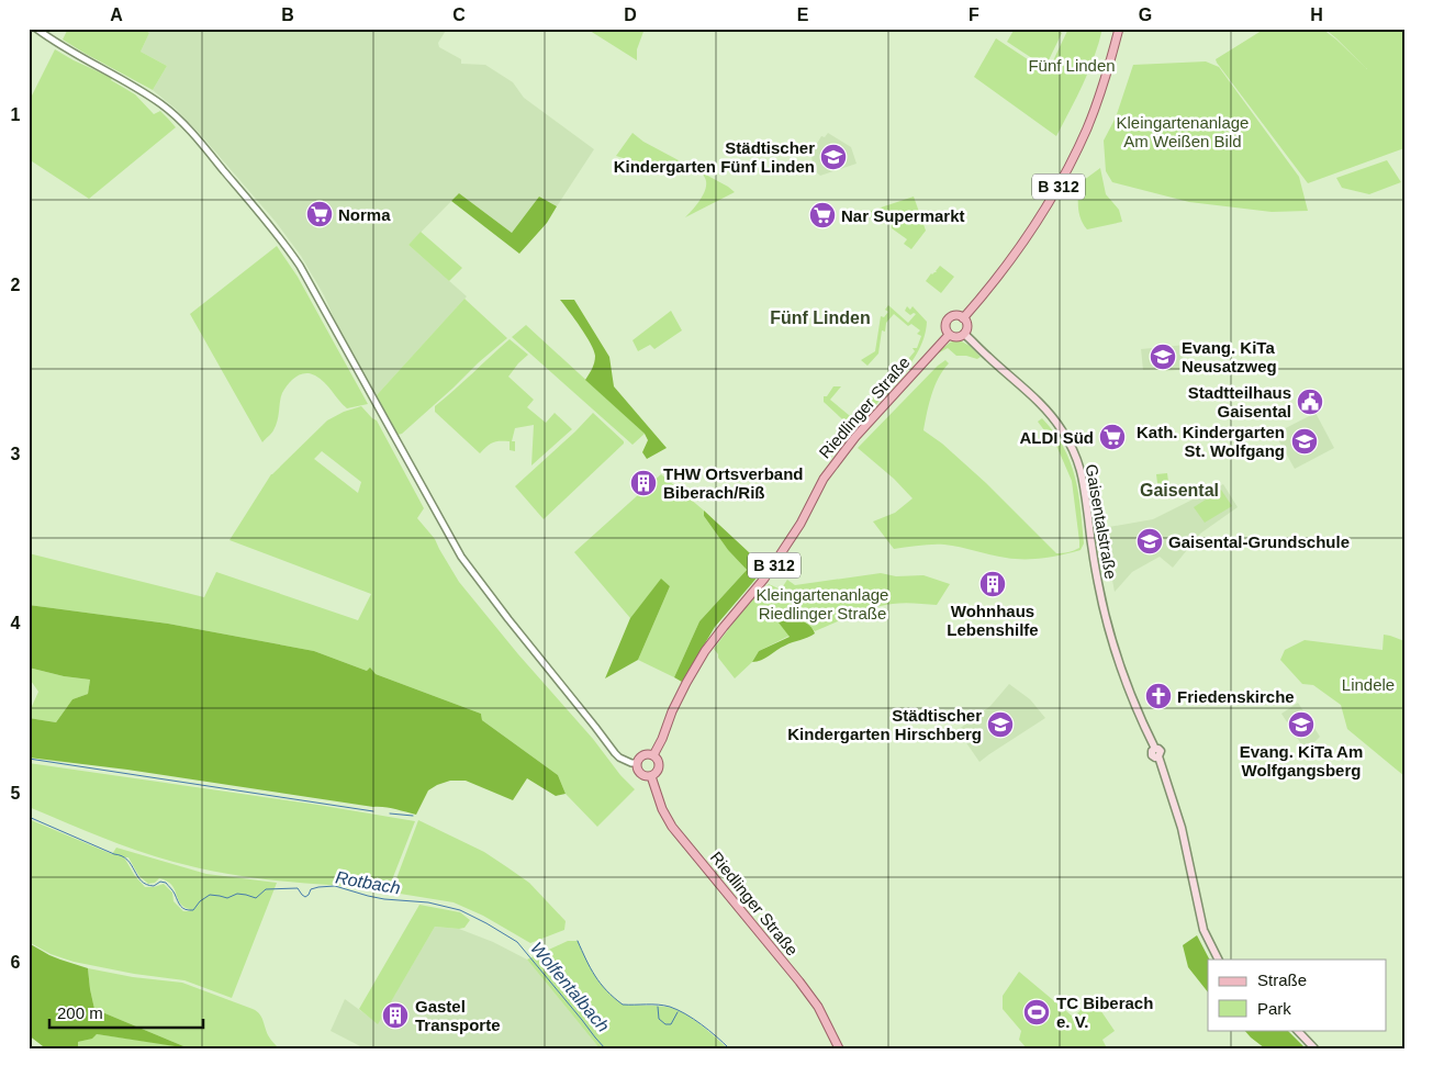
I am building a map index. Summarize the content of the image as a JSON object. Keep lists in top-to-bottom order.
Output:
{
  "streets": {
    "main road": ["B 312", "Riedlinger Straße", "Gaisentalstraße"]
  },
  "crossings": [
    ["B 312", "Riedlinger Straße"],
    ["B 312", "Gaisentalstraße"],
    ["Riedlinger Straße", "Gaisentalstraße"]
  ],
  "districts": ["Fünf Linden", "Gaisental"],
  "water": ["Rotbach", "Wolfentalbach"],
  "parks": [
    "Fünf Linden",
    "Kleingartenanlage Am Weißen Bild",
    "Kleingartenanlage Riedlinger Straße",
    "Lindele"
  ],
  "places": {
    "school or university": [
      "Städtischer Kindergarten Fünf Linden",
      "Evang. KiTa Neusatzweg",
      "Kath. Kindergarten St. Wolfgang",
      "Gaisental-Grundschule",
      "Städtischer Kindergarten Hirschberg",
      "Evang. KiTa Am Wolfgangsberg"
    ],
    "supermarket": ["Norma", "Nar Supermarkt", "ALDI Süd"],
    "public building": ["Stadtteilhaus Gaisental"],
    "building": ["THW Ortsverband Biberach/Riß", "Wohnhaus Lebenshilfe", "Gastel Transporte"],
    "church": ["Friedenskirche"],
    "sports": ["TC Biberach e. V."]
  },
  "legend": ["Straße", "Park"],
  "scale_bar": "200 m",
  "grid": {
    "columns": [
      "A",
      "B",
      "C",
      "D",
      "E",
      "F",
      "G",
      "H"
    ],
    "rows": [
      "1",
      "2",
      "3",
      "4",
      "5",
      "6"
    ]
  }
}
